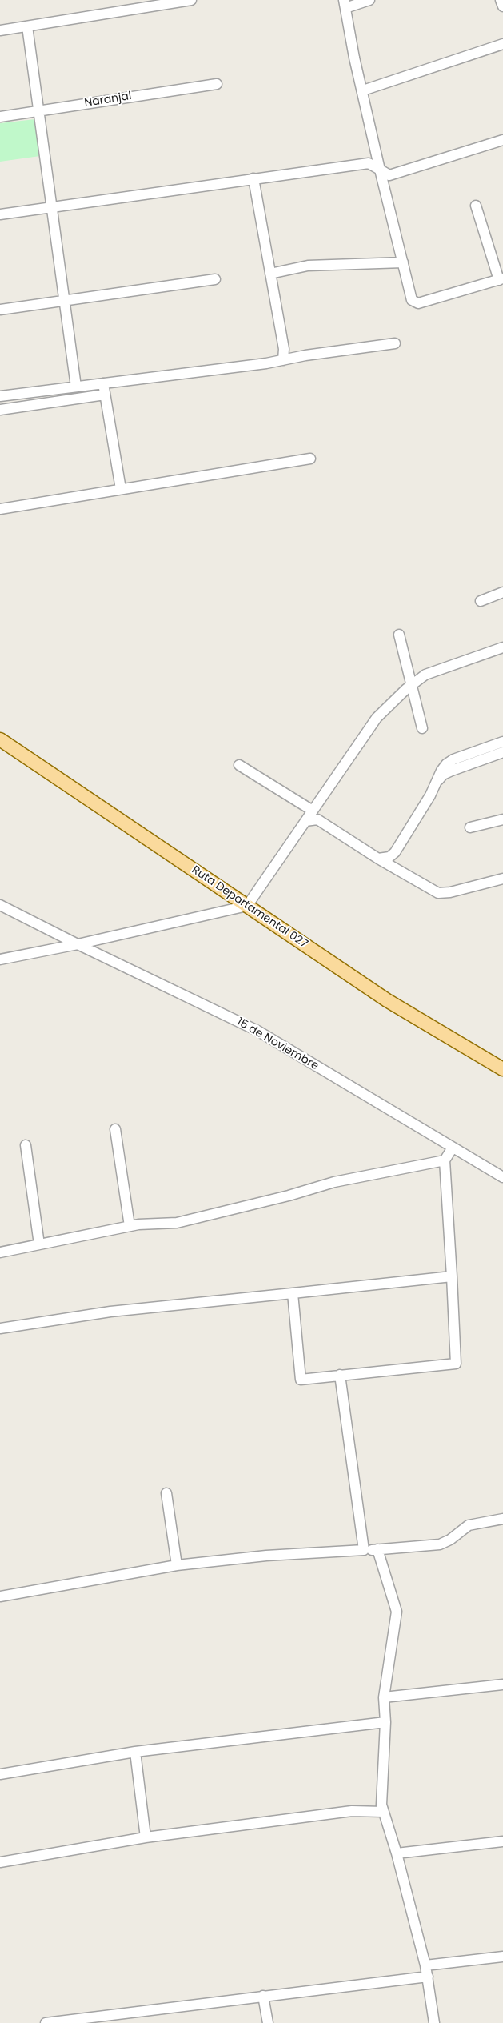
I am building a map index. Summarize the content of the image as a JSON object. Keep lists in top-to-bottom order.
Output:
{
  "streets": {
    "main road": ["Ruta Departamental 027"],
    "street": ["Naranjal", "15 de Noviembre"]
  }
}
